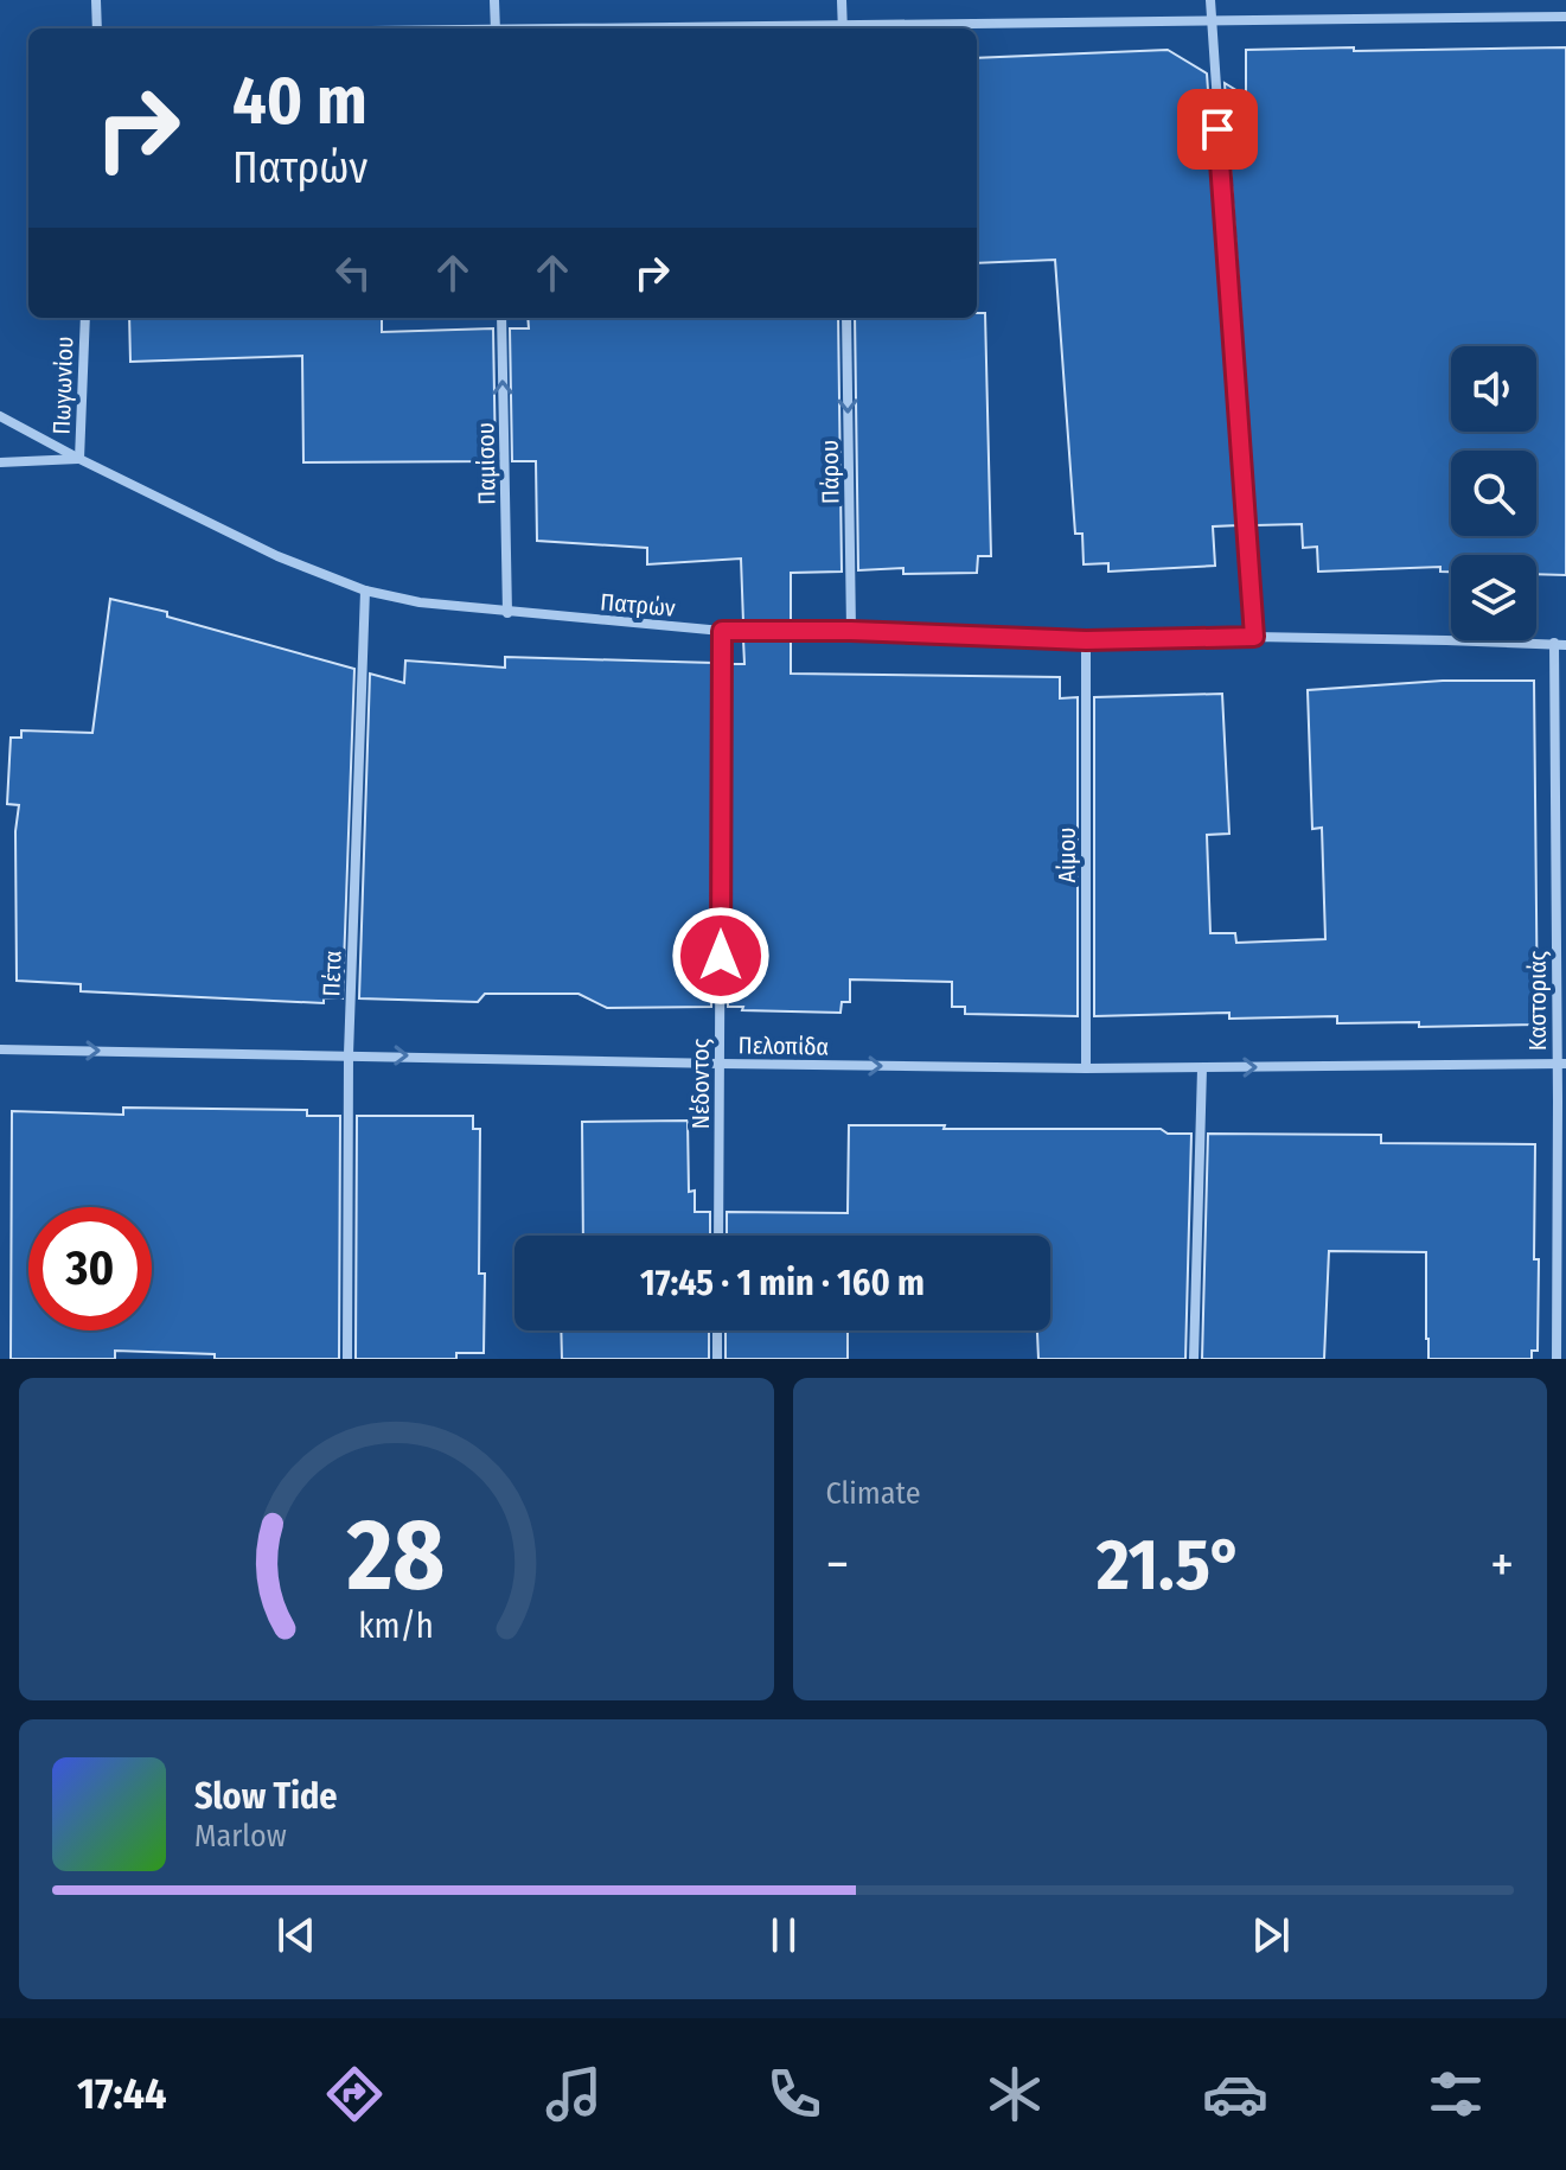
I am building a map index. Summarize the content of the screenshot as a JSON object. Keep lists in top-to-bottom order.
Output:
{
  "streets": {
    "street": [
      "Πωγωνίου",
      "Παμίσου",
      "Πάρου",
      "Πατρών",
      "Αίμου",
      "Πέτα",
      "Καστοριάς",
      "Πελοπίδα",
      "Νέδοντος"
    ]
  },
  "crossings": [
    ["Πωγωνίου", "Πατρών"],
    ["Παμίσου", "Πατρών"],
    ["Πάρου", "Πατρών"],
    ["Πατρών", "Αίμου"],
    ["Πατρών", "Πέτα"],
    ["Πατρών", "Καστοριάς"],
    ["Πατρών", "Νέδοντος"],
    ["Αίμου", "Πελοπίδα"],
    ["Πέτα", "Πελοπίδα"],
    ["Καστοριάς", "Πελοπίδα"],
    ["Πελοπίδα", "Νέδοντος"]
  ],
  "one_way": ["Παμίσου", "Πάρου", "Πελοπίδα"],
  "page": {
    "turn": ["40 m", "Πατρών"],
    "limit": "30",
    "trip": "17:45 · 1 min · 160 m",
    "tile": "Climate",
    "heat": ["−", "21.5°", "+"],
    "song": ["Slow Tide", "Marlow"],
    "tabs": "17:44",
    "gauge": ["28", "km/h"]
  }
}
